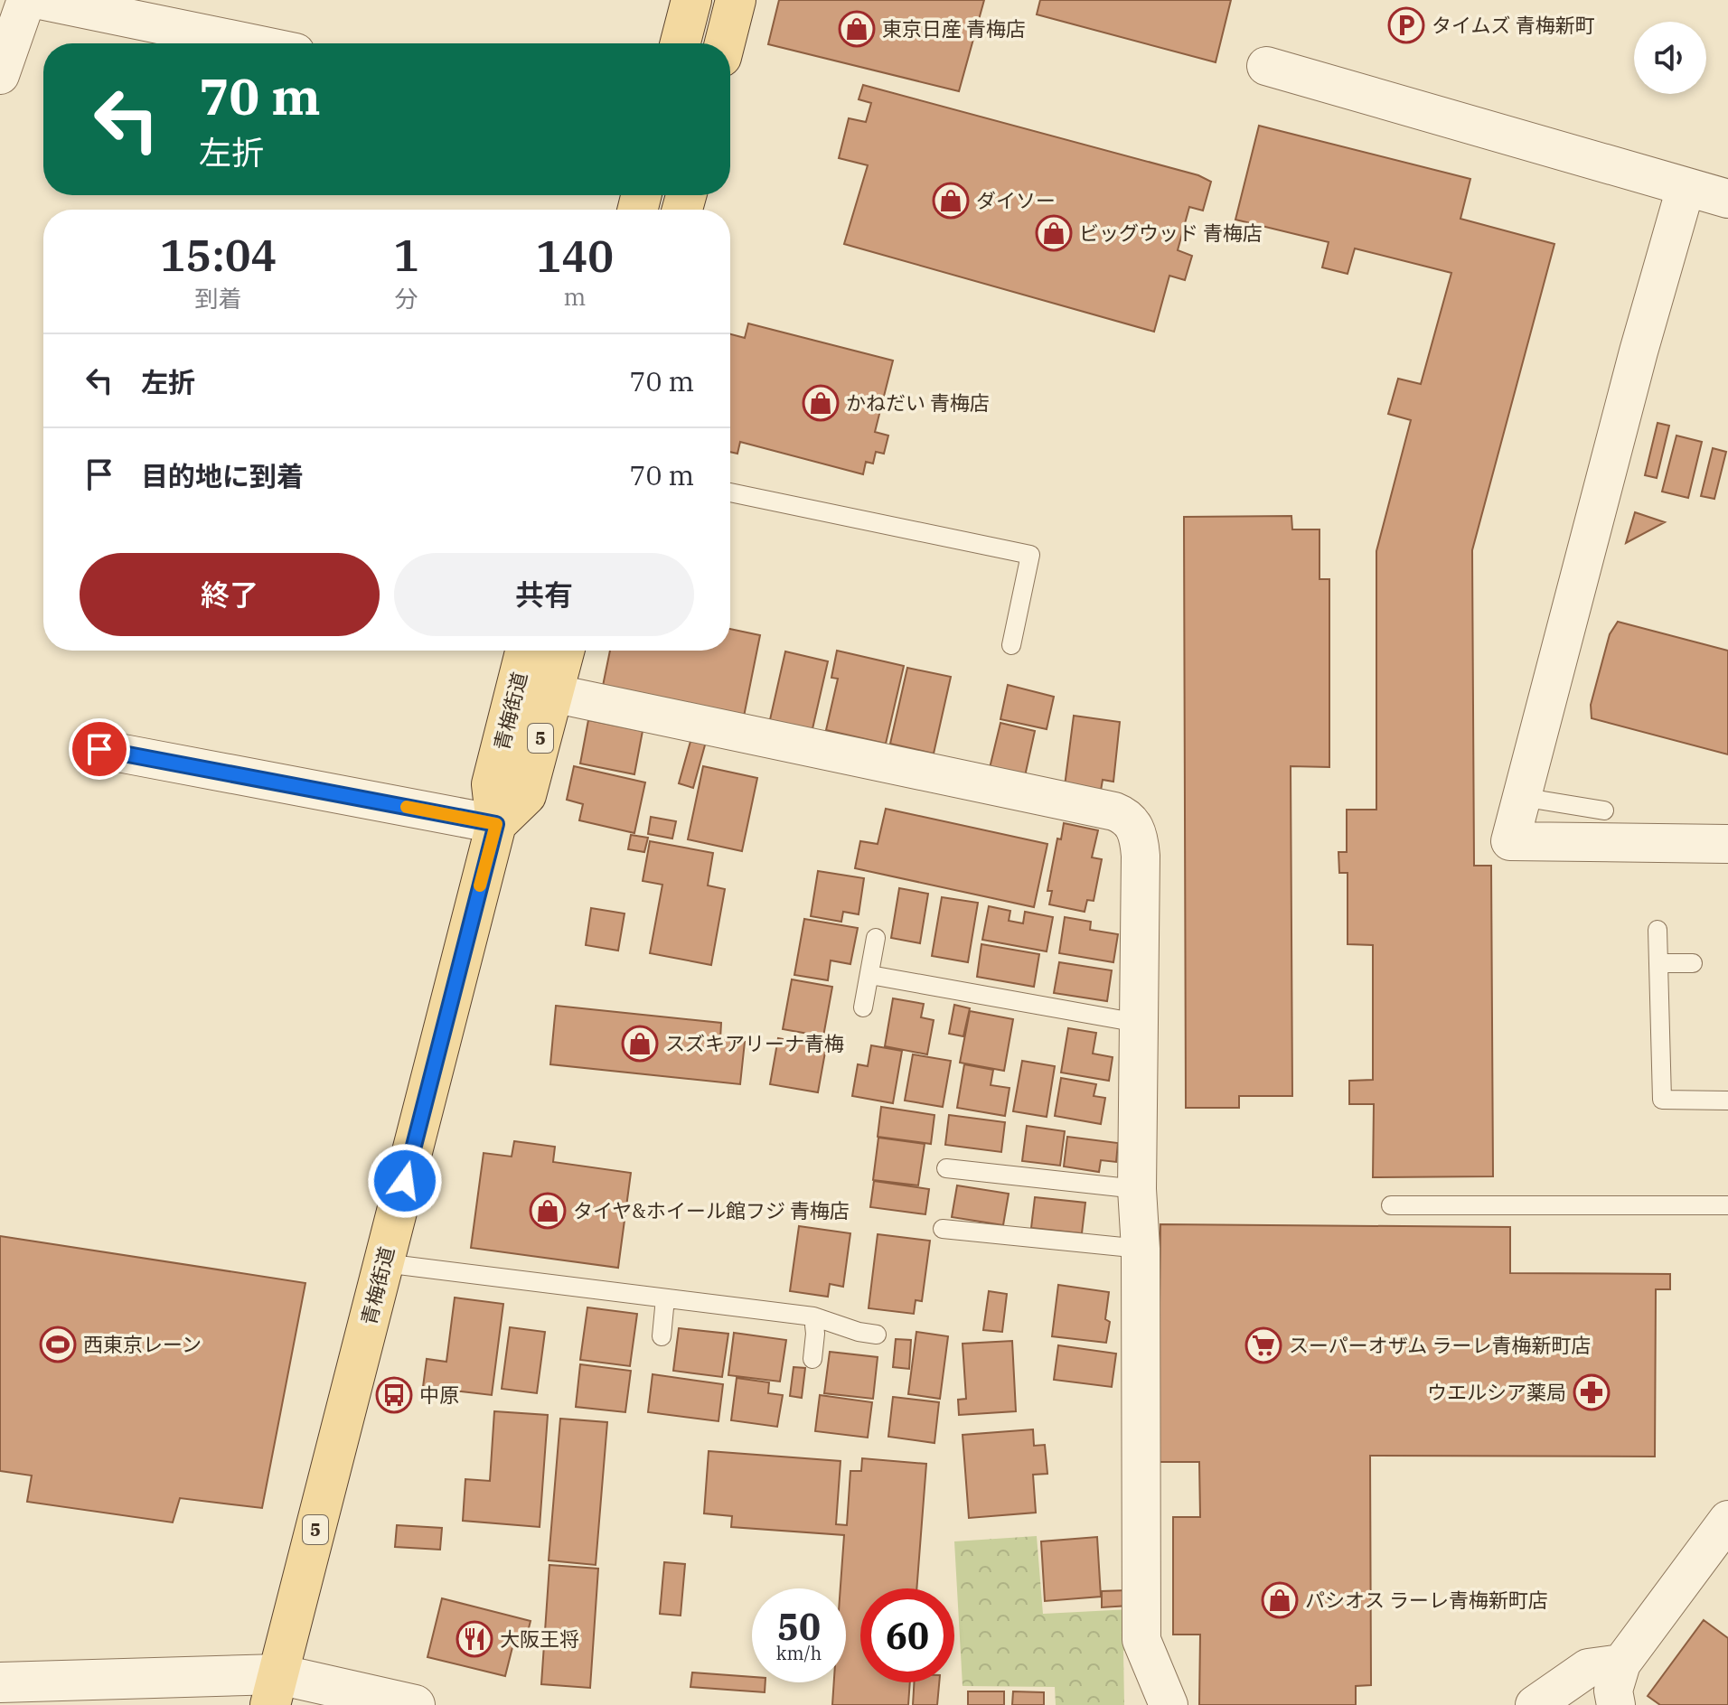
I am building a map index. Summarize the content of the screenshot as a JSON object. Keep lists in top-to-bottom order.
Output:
{
  "streets": {
    "main road": ["青梅街道", "5"]
  },
  "places": {
    "parking": ["タイムズ 青梅新町"],
    "shop": [
      "東京日産 青梅店",
      "ダイソー",
      "ビッグウッド 青梅店",
      "かねだい 青梅店",
      "スズキアリーナ青梅",
      "タイヤ&ホイール館フジ 青梅店",
      "パシオス ラーレ青梅新町店"
    ],
    "sports": ["西東京レーン"],
    "supermarket": ["スーパーオザム ラーレ青梅新町店"],
    "pharmacy": ["ウエルシア薬局"],
    "bus stop": ["中原"],
    "restaurant": ["大阪王将"]
  },
  "page": {
    "turn": ["70 m", "左折"],
    "eta": [
      "15:04",
      "到着",
      "1",
      "分",
      "140",
      "m"
    ],
    "list": [
      {
        "name": "左折",
        "value": "70 m"
      },
      {
        "name": "目的地に到着",
        "value": "70 m"
      }
    ],
    "buttons": ["終了", "共有"],
    "speed": "50 km/h",
    "limit": "60"
  }
}
